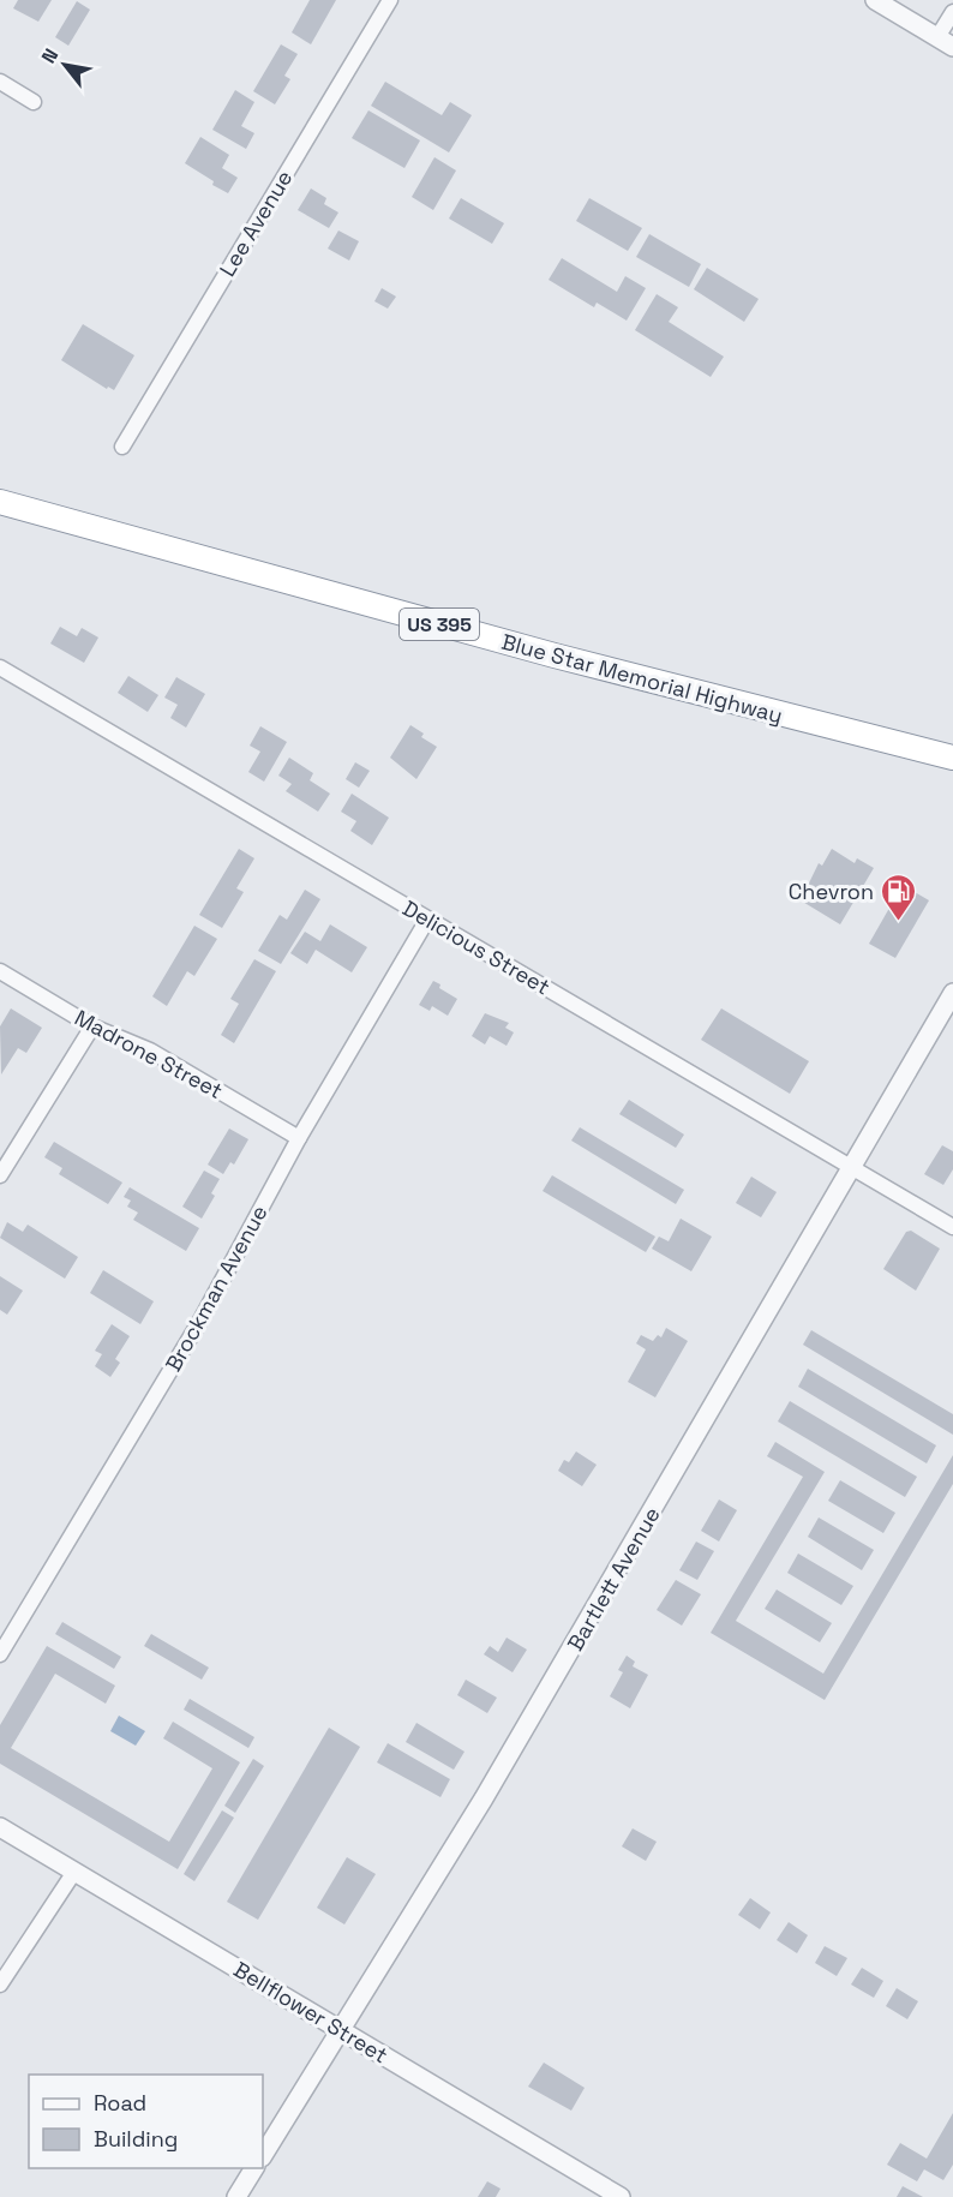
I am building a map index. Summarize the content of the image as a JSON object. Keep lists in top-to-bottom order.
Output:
{
  "streets": {
    "highway": ["US 395", "Blue Star Memorial Highway"],
    "street": [
      "Lee Avenue",
      "Delicious Street",
      "Madrone Street",
      "Brockman Avenue",
      "Bartlett Avenue",
      "Bellflower Street"
    ]
  },
  "crossings": [
    ["Delicious Street", "Brockman Avenue"],
    ["Delicious Street", "Bartlett Avenue"],
    ["Madrone Street", "Brockman Avenue"],
    ["Bartlett Avenue", "Bellflower Street"]
  ],
  "places": {
    "fuel station": ["Chevron"]
  },
  "legend": ["Road", "Building"],
  "north": "top left"
}
